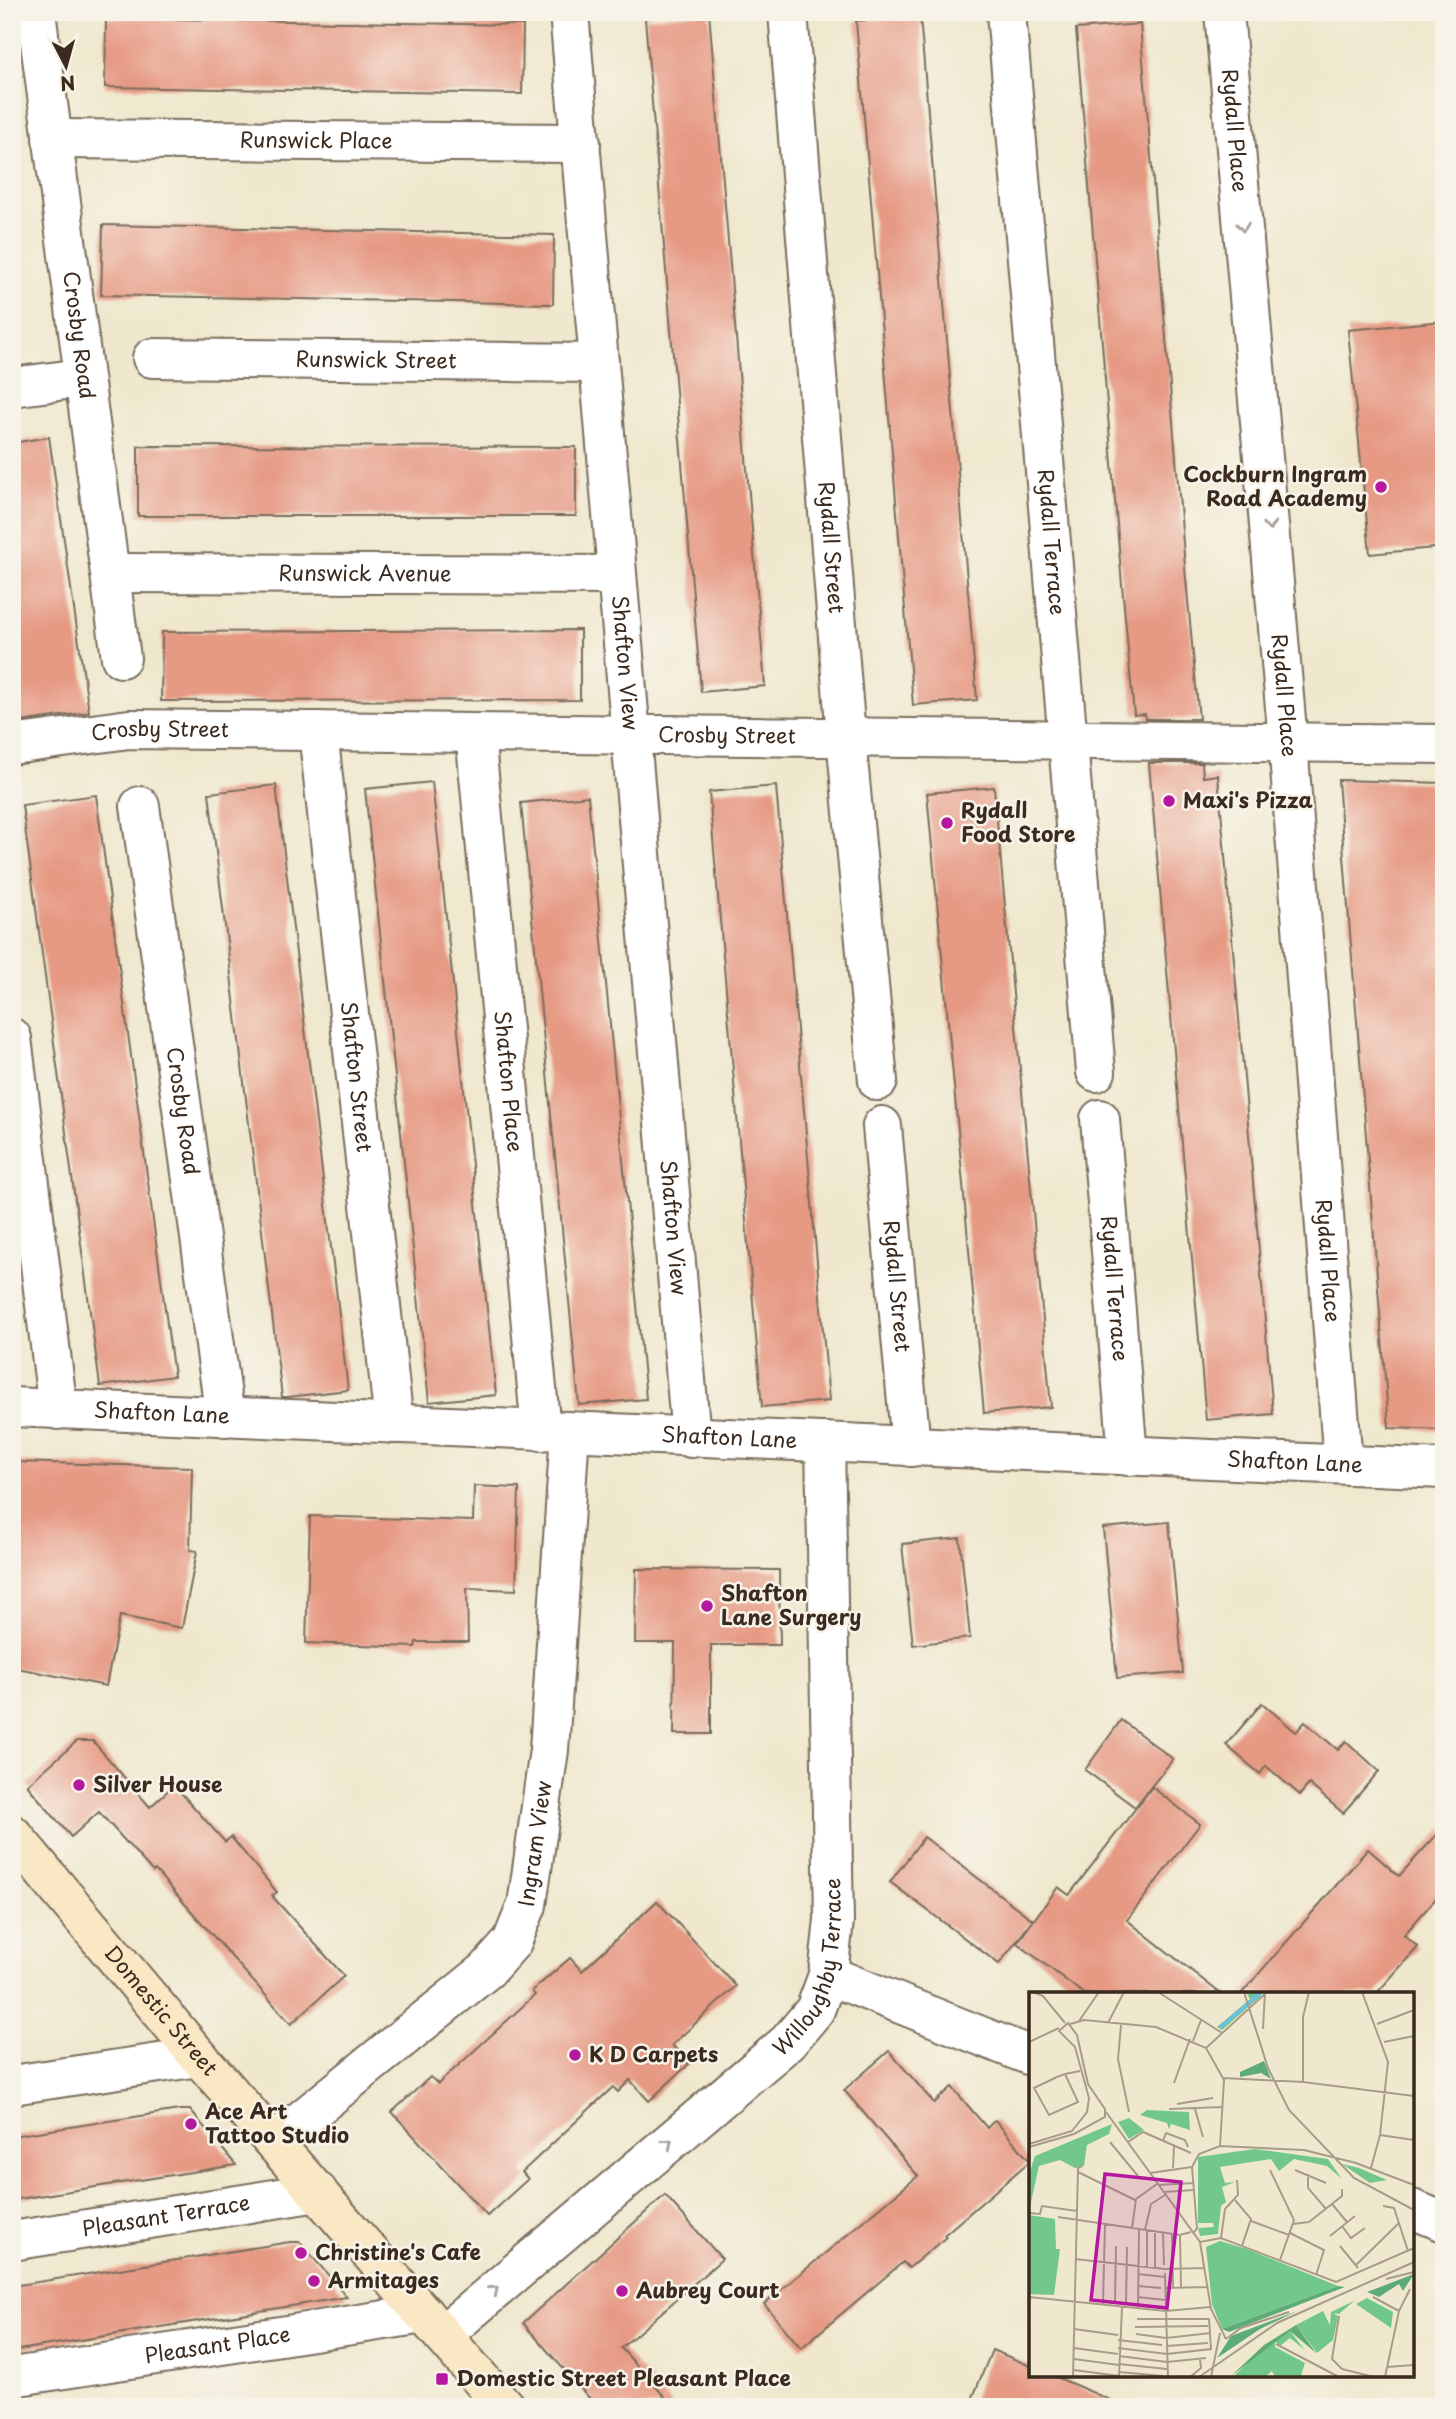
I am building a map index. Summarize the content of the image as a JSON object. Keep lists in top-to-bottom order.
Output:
{
  "streets": {
    "street": [
      "Rydall Place",
      "Runswick Place",
      "Crosby Road",
      "Runswick Street",
      "Rydall Terrace",
      "Rydall Street",
      "Runswick Avenue",
      "Shafton View",
      "Crosby Street",
      "Shafton Street",
      "Shafton Place",
      "Shafton Lane",
      "Ingram View",
      "Willoughby Terrace",
      "Domestic Street",
      "Pleasant Terrace",
      "Pleasant Place"
    ]
  },
  "crossings": [
    ["Rydall Place", "Crosby Street"],
    ["Rydall Place", "Shafton Lane"],
    ["Runswick Place", "Crosby Road"],
    ["Runswick Place", "Shafton View"],
    ["Crosby Road", "Runswick Avenue"],
    ["Crosby Road", "Shafton Lane"],
    ["Runswick Street", "Shafton View"],
    ["Rydall Terrace", "Crosby Street"],
    ["Rydall Terrace", "Shafton Lane"],
    ["Rydall Street", "Crosby Street"],
    ["Rydall Street", "Shafton Lane"],
    ["Runswick Avenue", "Shafton View"],
    ["Shafton View", "Crosby Street"],
    ["Shafton View", "Shafton Lane"],
    ["Crosby Street", "Shafton Street"],
    ["Crosby Street", "Shafton Place"],
    ["Shafton Street", "Shafton Lane"],
    ["Shafton Place", "Shafton Lane"],
    ["Shafton Place", "Ingram View"],
    ["Shafton Lane", "Ingram View"],
    ["Shafton Lane", "Willoughby Terrace"],
    ["Ingram View", "Domestic Street"],
    ["Willoughby Terrace", "Domestic Street"],
    ["Willoughby Terrace", "Pleasant Place"],
    ["Domestic Street", "Pleasant Terrace"],
    ["Domestic Street", "Pleasant Place"]
  ],
  "one_way": ["Rydall Place", "Willoughby Terrace"],
  "places": {
    "other": [
      "Cockburn Ingram Road Academy",
      "Maxi's Pizza",
      "Rydall Food Store",
      "Shafton Lane Surgery",
      "Silver House",
      "K D Carpets",
      "Ace Art Tattoo Studio",
      "Christine's Cafe",
      "Armitages",
      "Aubrey Court"
    ],
    "transit": ["Domestic Street Pleasant Place"]
  },
  "north": "bottom"
}
